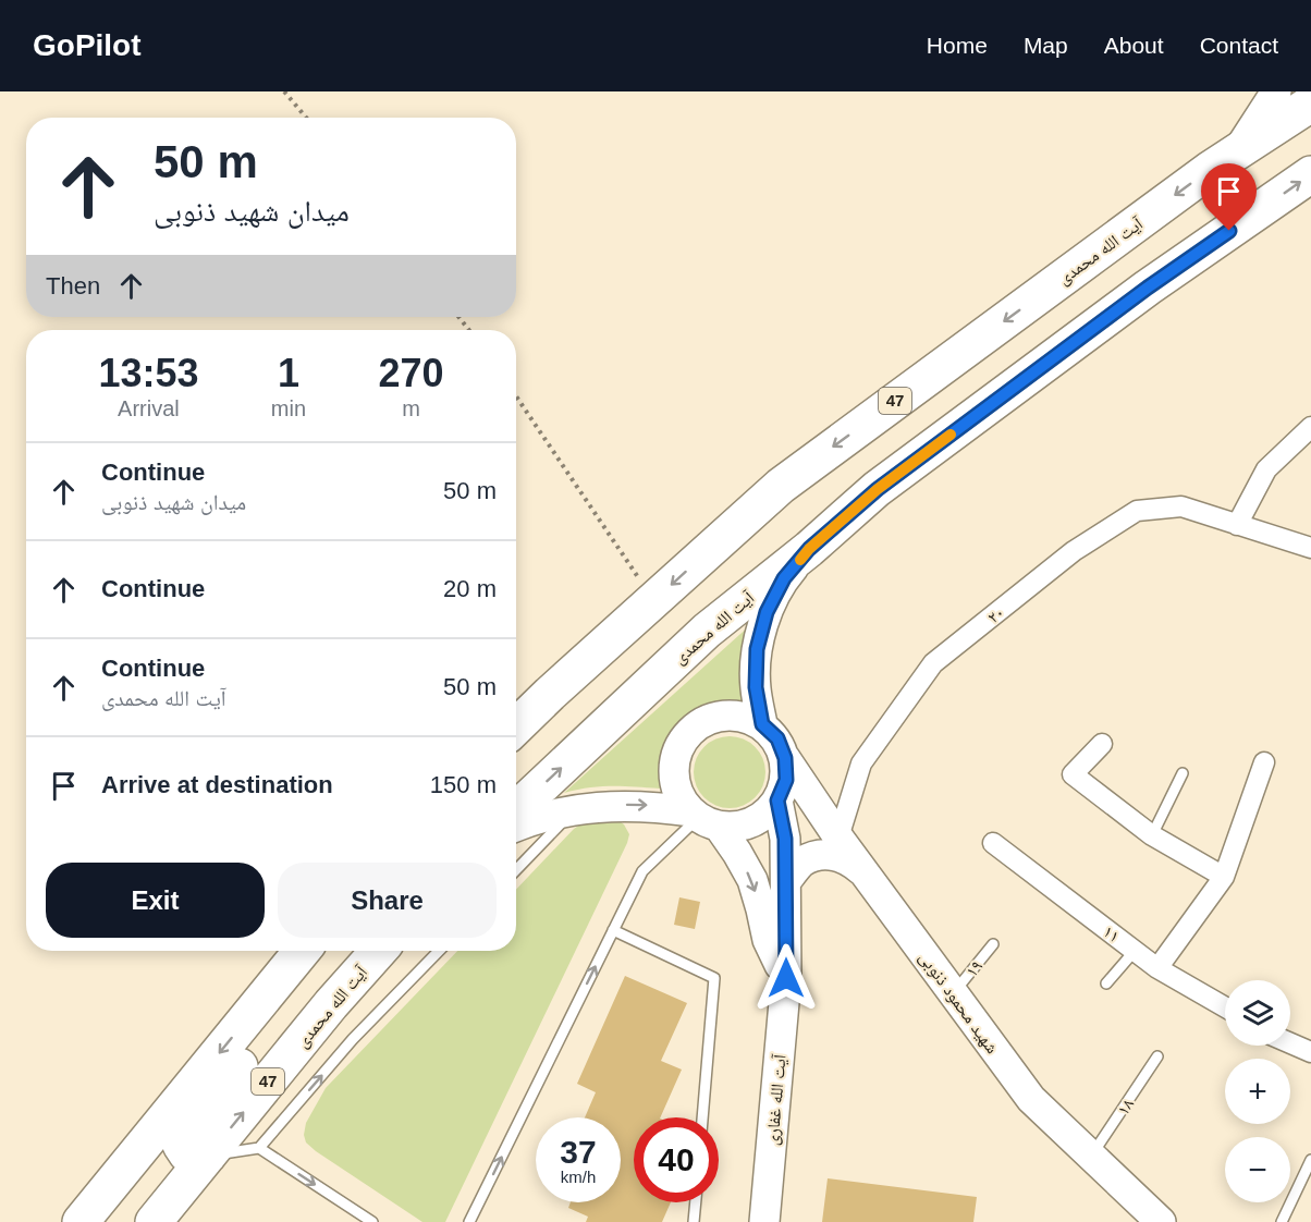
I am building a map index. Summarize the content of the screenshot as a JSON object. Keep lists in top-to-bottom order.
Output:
{
  "streets": {
    "highway": ["آیت الله محمدی", "47"],
    "street": [
      "۲۰",
      "۱۱",
      "شهید محمود ذنوبی",
      "آیت الله غفاری"
    ],
    "lane": ["۱۹", "۱۸"]
  },
  "crossings": [
    ["۲۰", "شهید محمود ذنوبی"],
    ["۱۹", "شهید محمود ذنوبی"],
    ["شهید محمود ذنوبی", "آیت الله غفاری"],
    ["شهید محمود ذنوبی", "۱۸"]
  ],
  "page": {
    "header": "GoPilot",
    "nav": [
      "Home",
      "Map",
      "About",
      "Contact"
    ],
    "turn": ["50 m", "میدان شهید ذنوبی"],
    "then": "Then",
    "eta": [
      "13:53",
      "Arrival",
      "1",
      "min",
      "270",
      "m"
    ],
    "list": [
      {
        "name": "Continue",
        "note": "میدان شهید ذنوبی",
        "value": "50 m"
      },
      {
        "name": "Continue",
        "value": "20 m"
      },
      {
        "name": "Continue",
        "note": "آیت الله محمدی",
        "value": "50 m"
      },
      {
        "name": "Arrive at destination",
        "value": "150 m"
      }
    ],
    "buttons": ["Exit", "Share"],
    "map_buttons": ["+", "−"],
    "speed": "37 km/h",
    "limit": "40"
  }
}
